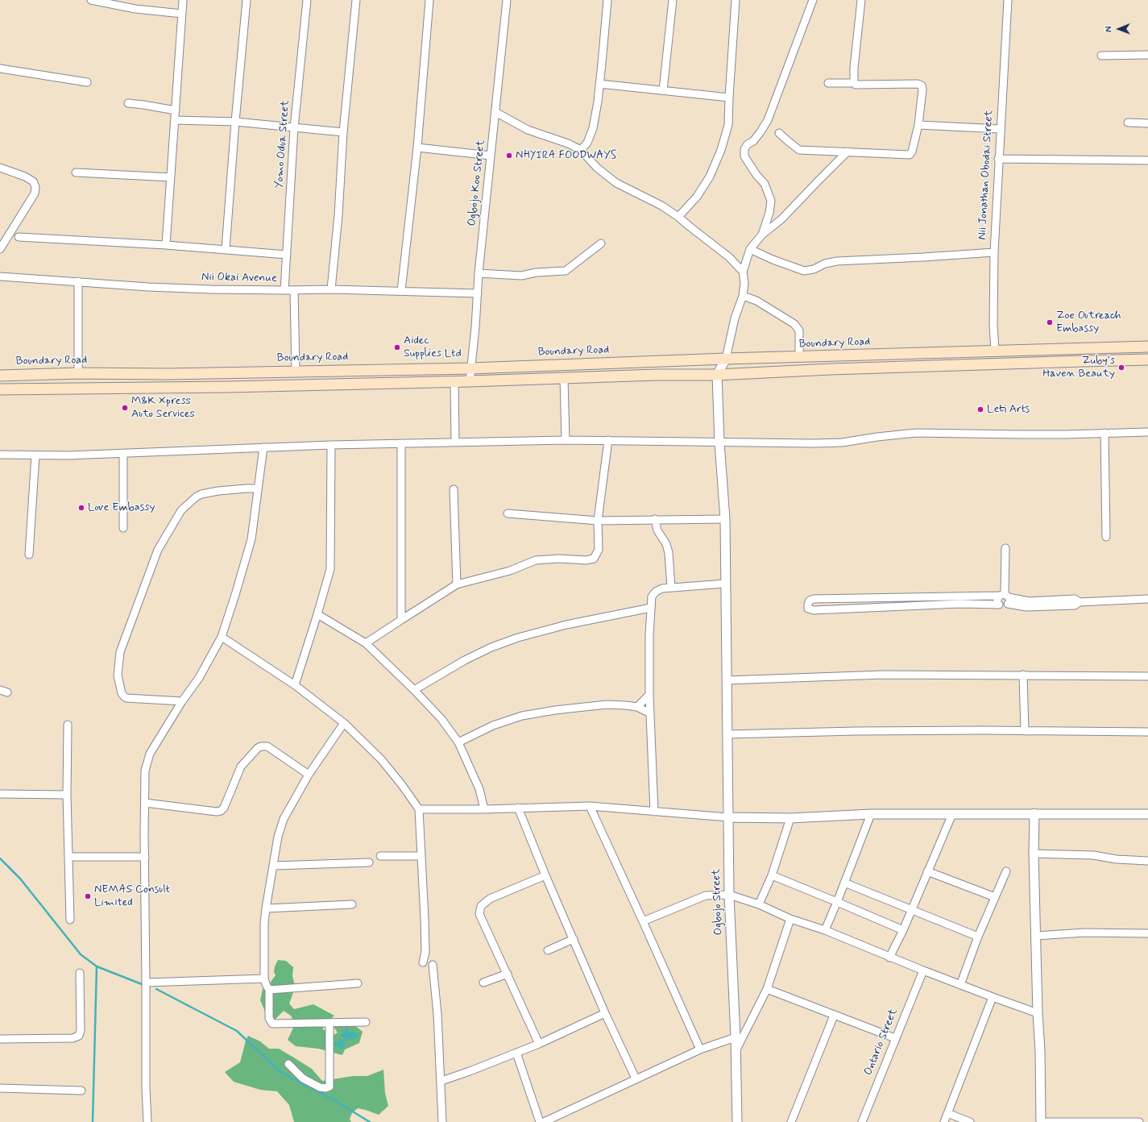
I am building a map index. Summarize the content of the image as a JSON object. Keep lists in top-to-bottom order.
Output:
{
  "streets": {
    "main road": ["Boundary Road"],
    "street": [
      "Yomo Odua Street",
      "Nii Jonathan Obodai Street",
      "Ogbojo Koo Street",
      "Nii Okai Avenue",
      "Ogbojo Street",
      "Ontario Street"
    ]
  },
  "crossings": [
    ["Yomo Odua Street", "Nii Okai Avenue"],
    ["Nii Jonathan Obodai Street", "Boundary Road"],
    ["Ogbojo Koo Street", "Nii Okai Avenue"],
    ["Ogbojo Koo Street", "Boundary Road"]
  ],
  "places": [
    "NHYIRA FOODWAYS",
    "Zoe Outreach Embassy",
    "Aidec Supplies Ltd",
    "Zuby's Haven Beauty",
    "M&K Xpress Auto Services",
    "Leti Arts",
    "Love Embassy",
    "NEMAS Consult Limited"
  ],
  "north": "left"
}
